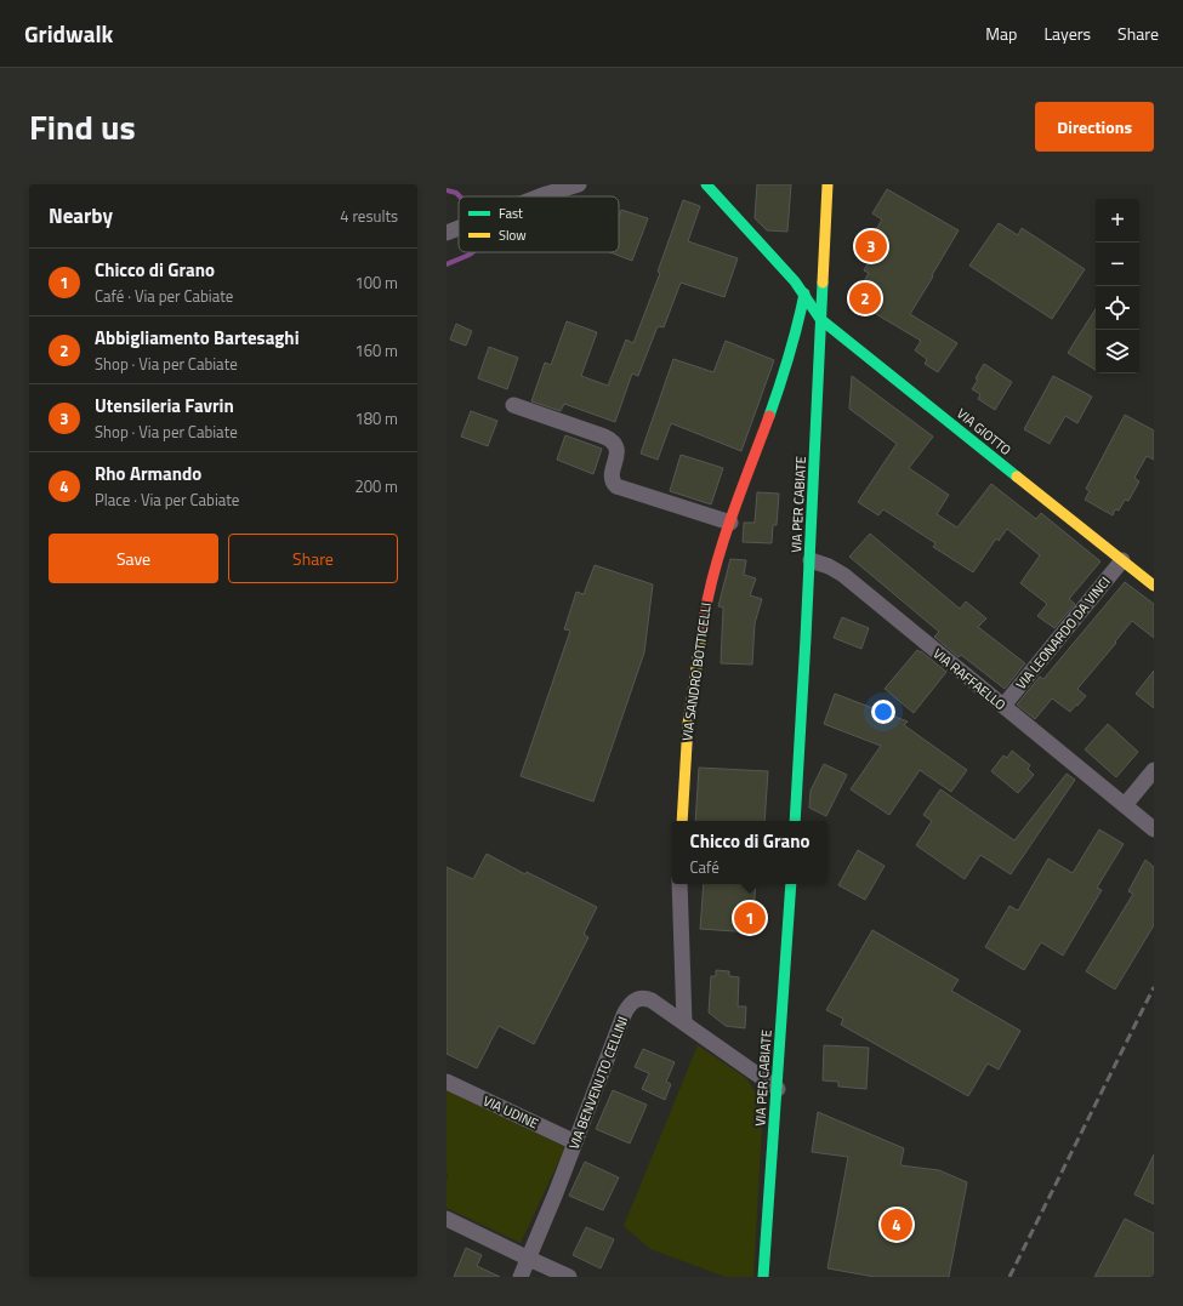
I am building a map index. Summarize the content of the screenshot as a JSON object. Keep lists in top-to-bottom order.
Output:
{
  "streets": {
    "street": [
      "VIA GIOTTO",
      "VIA PER CABIATE",
      "VIA LEONARDO DA VINCI",
      "VIA SANDRO BOTTICELLI",
      "VIA RAFFAELLO",
      "VIA BENVENUTO CELLINI",
      "VIA UDINE"
    ]
  },
  "crossings": [
    ["VIA GIOTTO", "VIA PER CABIATE"],
    ["VIA GIOTTO", "VIA LEONARDO DA VINCI"],
    ["VIA GIOTTO", "VIA SANDRO BOTTICELLI"],
    ["VIA PER CABIATE", "VIA RAFFAELLO"],
    ["VIA PER CABIATE", "VIA BENVENUTO CELLINI"],
    ["VIA LEONARDO DA VINCI", "VIA RAFFAELLO"],
    ["VIA BENVENUTO CELLINI", "VIA UDINE"]
  ],
  "legend": ["Fast", "Slow"],
  "page": {
    "header": "Gridwalk",
    "nav": ["Map", "Layers", "Share"],
    "title": "Find us",
    "buttons": [
      "Directions",
      ["Save", "Share"]
    ],
    "heading": ["Nearby", "4 results"],
    "map_buttons": ["+", "−"],
    "pins": [
      "3",
      "2",
      "1",
      "4"
    ],
    "list": [
      {
        "mark": "1",
        "name": "Chicco di Grano",
        "note": "Café · Via per Cabiate",
        "value": "100 m"
      },
      {
        "mark": "2",
        "name": "Abbigliamento Bartesaghi",
        "note": "Shop · Via per Cabiate",
        "value": "160 m"
      },
      {
        "mark": "3",
        "name": "Utensileria Favrin",
        "note": "Shop · Via per Cabiate",
        "value": "180 m"
      },
      {
        "mark": "4",
        "name": "Rho Armando",
        "note": "Place · Via per Cabiate",
        "value": "200 m"
      }
    ],
    "popup": ["Chicco di Grano", "Café"]
  }
}
